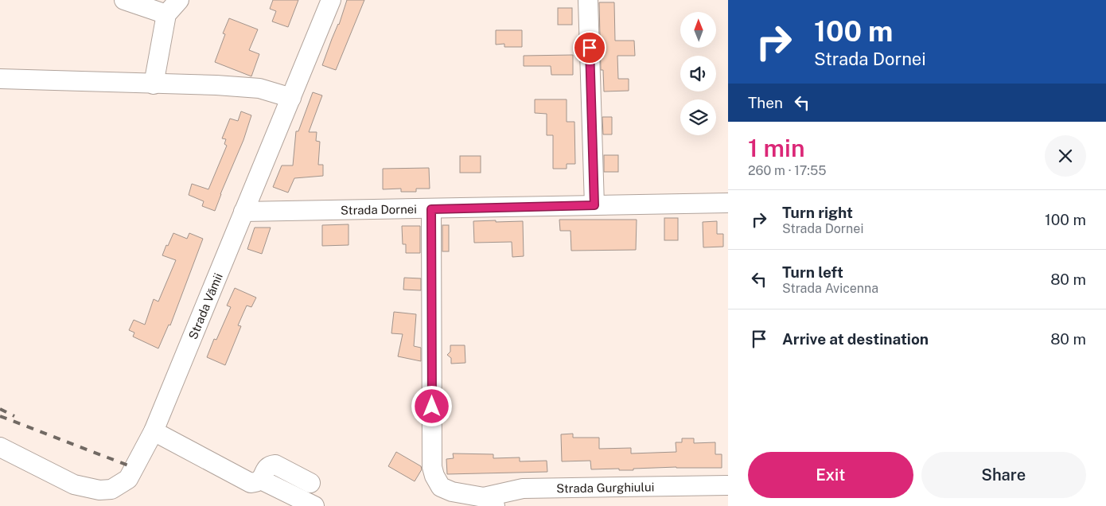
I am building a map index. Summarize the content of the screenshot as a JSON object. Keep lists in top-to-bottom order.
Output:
{
  "streets": {
    "street": ["Strada Dornei", "Strada Vămii", "Strada Gurghiului"]
  },
  "crossings": [
    ["Strada Dornei", "Strada Vămii"]
  ],
  "north": "top",
  "page": {
    "turn": ["100 m", "Strada Dornei"],
    "then": "Then",
    "heading": ["1 min", "260 m · 17:55"],
    "list": [
      {
        "name": "Turn right",
        "note": "Strada Dornei",
        "value": "100 m"
      },
      {
        "name": "Turn left",
        "note": "Strada Avicenna",
        "value": "80 m"
      },
      {
        "name": "Arrive at destination",
        "value": "80 m"
      }
    ],
    "buttons": ["Exit", "Share"]
  }
}
